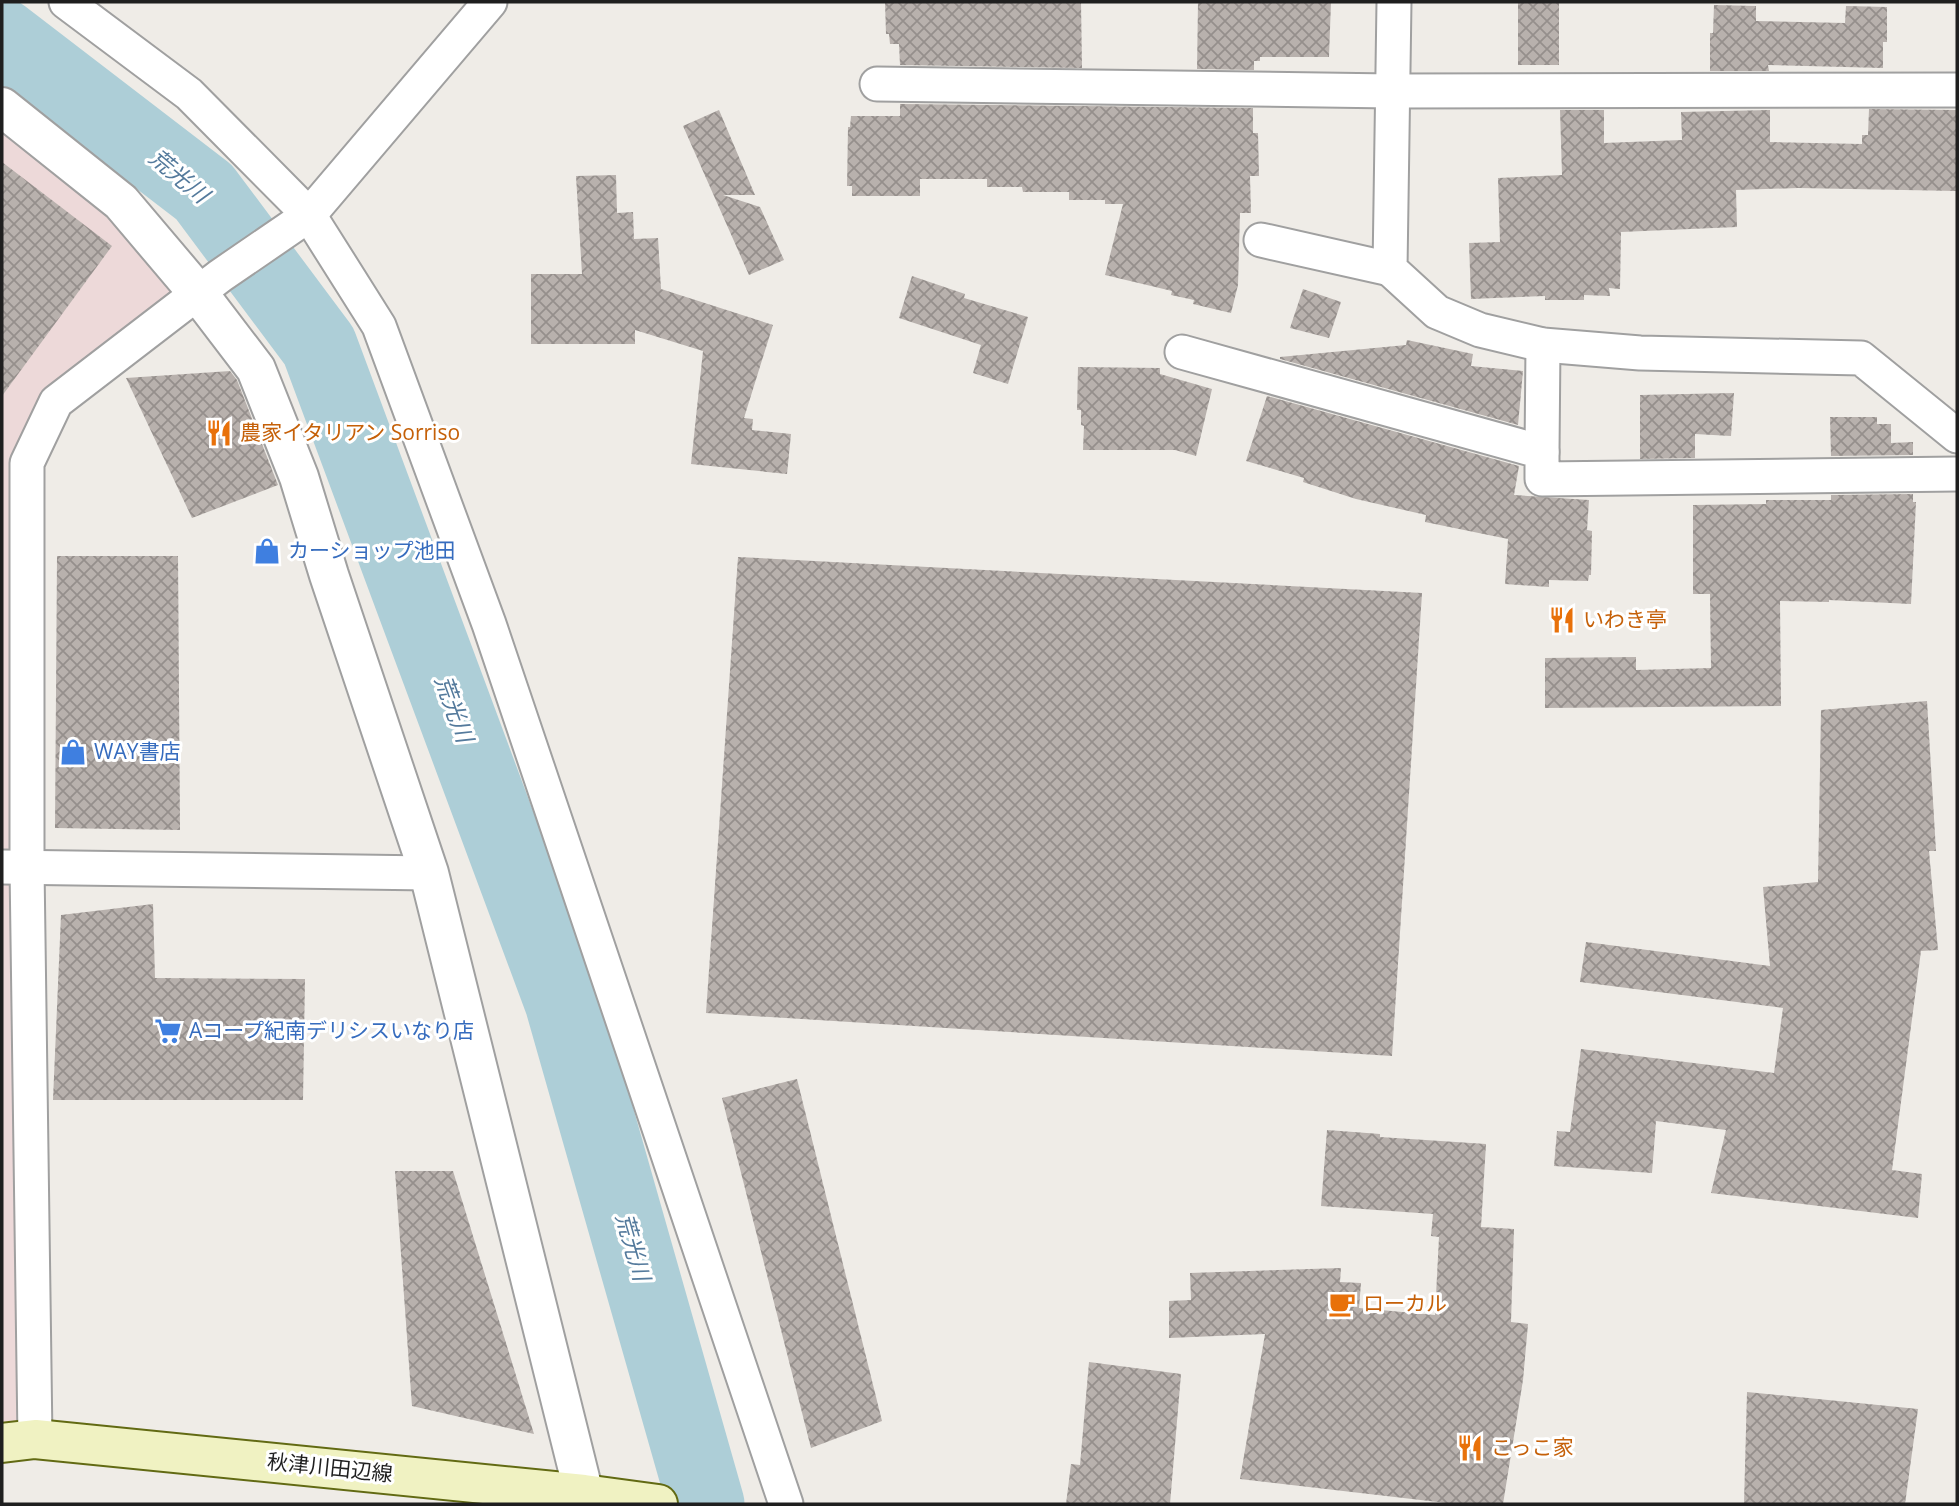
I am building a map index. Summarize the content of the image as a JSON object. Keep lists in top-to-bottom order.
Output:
{
  "streets": {
    "main road": ["秋津川田辺線"]
  },
  "water": ["荒光川"],
  "places": {
    "restaurant": ["農家イタリアン Sorriso", "いわき亭", "こっこ家"],
    "shop": ["カーショップ池田", "WAY書店"],
    "supermarket": ["Aコープ紀南デリシスいなり店"],
    "cafe": ["ローカル"]
  }
}
